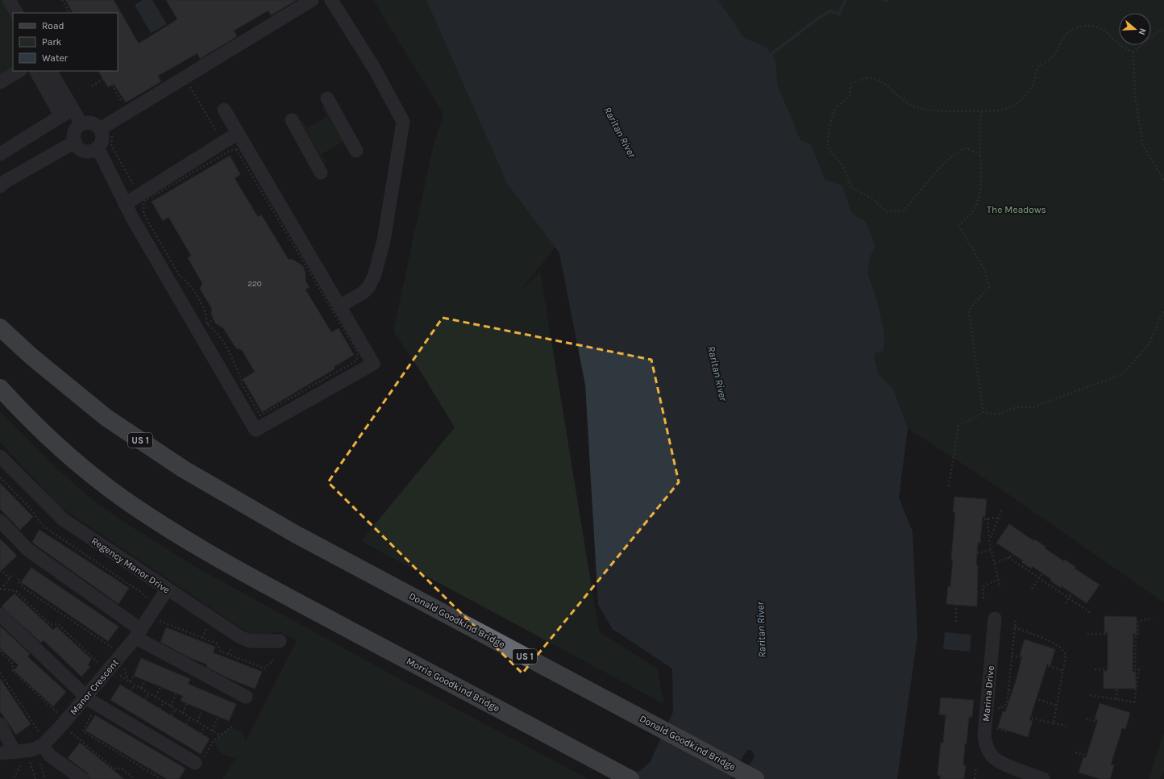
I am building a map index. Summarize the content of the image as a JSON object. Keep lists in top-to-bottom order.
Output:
{
  "streets": {
    "highway": ["US 1", "Donald Goodkind Bridge", "Morris Goodkind Bridge"],
    "street": ["Regency Manor Drive", "Manor Crescent", "Marina Drive"]
  },
  "crossings": [
    ["Regency Manor Drive", "Manor Crescent"]
  ],
  "water": ["Raritan River"],
  "parks": ["The Meadows"],
  "house_numbers": ["220"],
  "legend": ["Road", "Park", "Water"],
  "north": "right"
}
